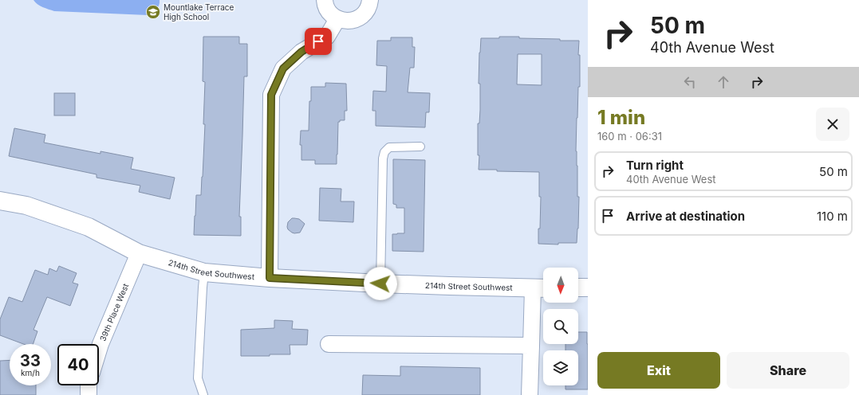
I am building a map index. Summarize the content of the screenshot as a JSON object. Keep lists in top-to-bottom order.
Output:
{
  "streets": {
    "street": ["214th Street Southwest", "39th Place West"]
  },
  "crossings": [
    ["214th Street Southwest", "39th Place West"]
  ],
  "places": {
    "school or university": ["Mountlake Terrace High School"]
  },
  "north": "bottom",
  "page": {
    "turn": ["50 m", "40th Avenue West"],
    "heading": ["1 min", "160 m · 06:31"],
    "list": [
      {
        "name": "Turn right",
        "note": "40th Avenue West",
        "value": "50 m"
      },
      {
        "name": "Arrive at destination",
        "value": "110 m"
      }
    ],
    "speed": "33 km/h",
    "limit": "40",
    "buttons": ["Exit", "Share"]
  }
}
